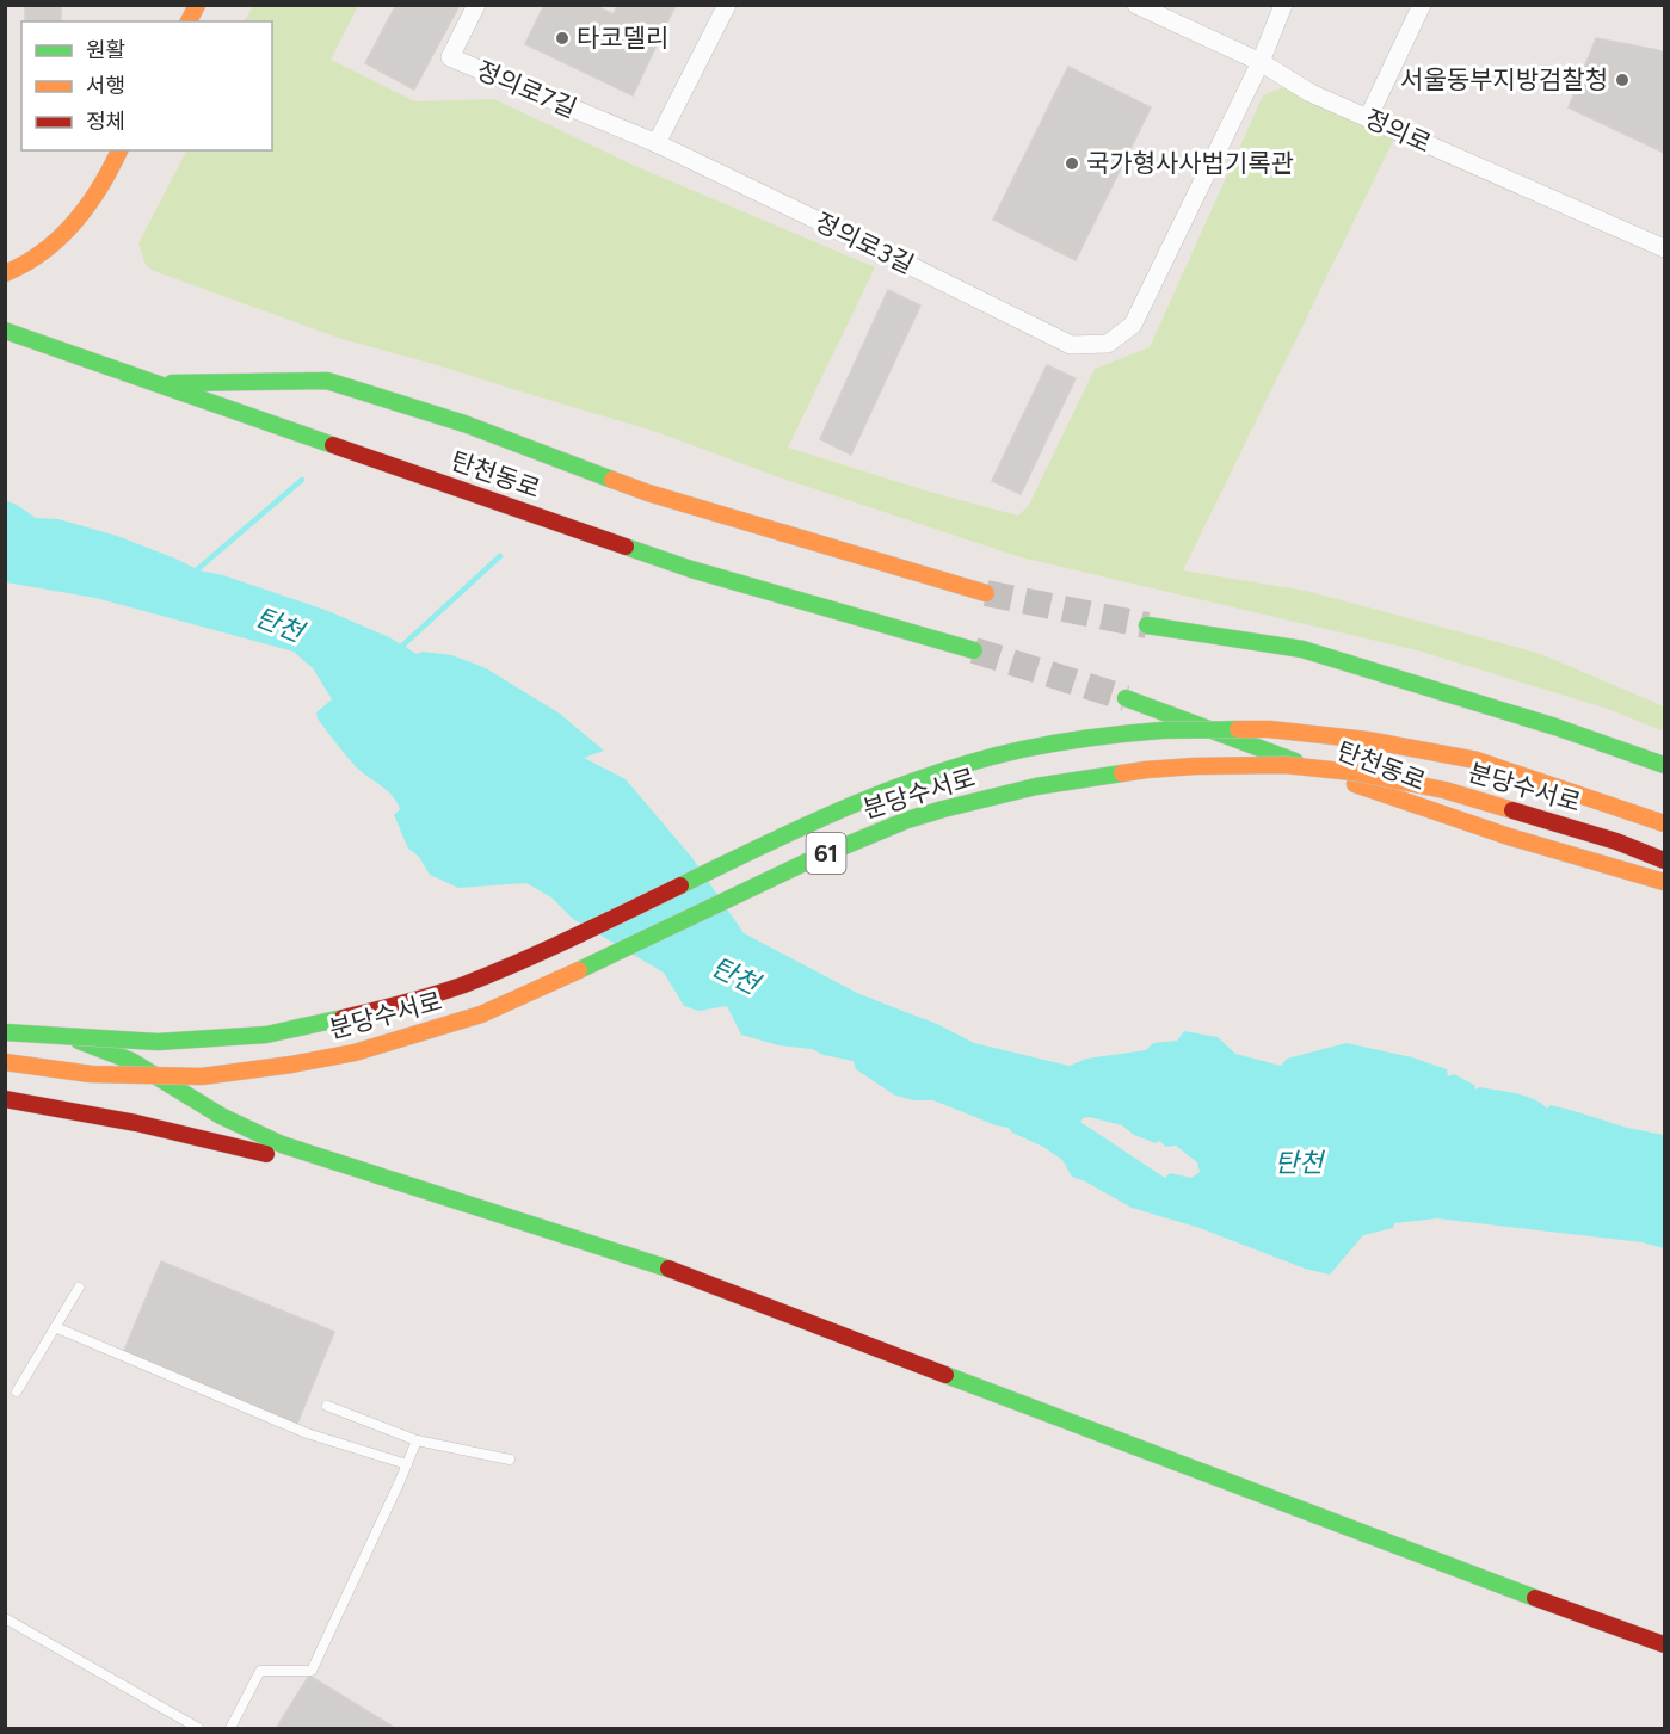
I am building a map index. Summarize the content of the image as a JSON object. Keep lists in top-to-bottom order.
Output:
{
  "streets": {
    "main road": ["탄천동로", "분당수서로", "61"],
    "street": ["정의로7길", "정의로", "정의로3길"]
  },
  "crossings": [
    ["정의로7길", "정의로3길"],
    ["정의로", "정의로3길"]
  ],
  "water": ["탄천"],
  "places": ["타코델리", "서울동부지방검찰청", "국가형사사법기록관"],
  "legend": ["원활", "서행", "정체"]
}
